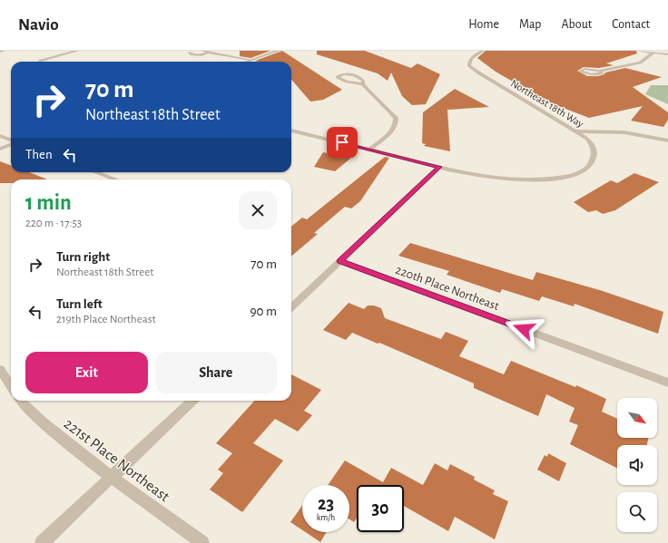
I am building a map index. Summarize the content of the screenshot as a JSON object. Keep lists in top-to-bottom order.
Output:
{
  "streets": {
    "street": ["Northeast 18th Way", "220th Place Northeast", "221st Place Northeast"]
  },
  "north": "bottom right",
  "page": {
    "header": "Navio",
    "nav": [
      "Home",
      "Map",
      "About",
      "Contact"
    ],
    "turn": ["70 m", "Northeast 18th Street"],
    "then": "Then",
    "heading": ["1 min", "220 m · 17:53"],
    "list": [
      {
        "name": "Turn right",
        "note": "Northeast 18th Street",
        "value": "70 m"
      },
      {
        "name": "Turn left",
        "note": "219th Place Northeast",
        "value": "90 m"
      }
    ],
    "buttons": ["Exit", "Share"],
    "speed": "23 km/h",
    "limit": "30"
  }
}
